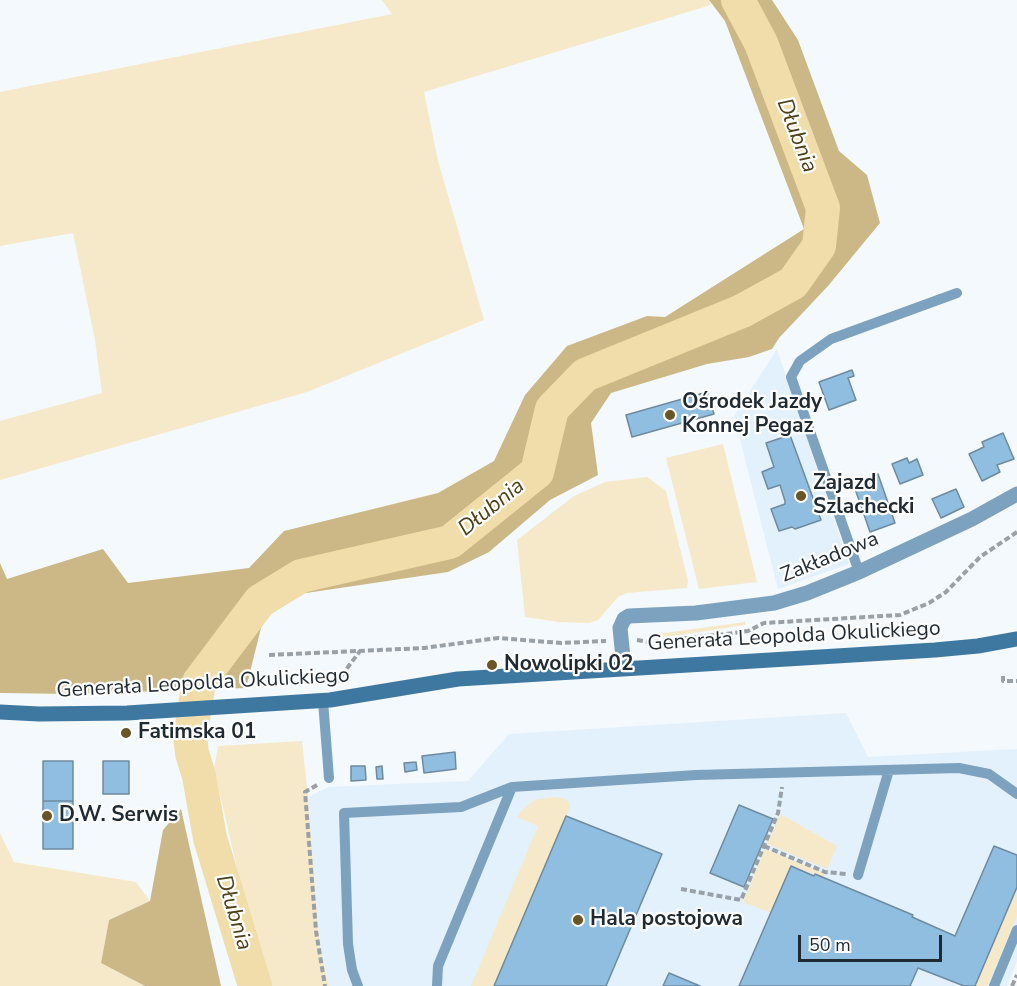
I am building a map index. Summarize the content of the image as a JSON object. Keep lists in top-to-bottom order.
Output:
{
  "streets": {
    "main road": ["Generała Leopolda Okulickiego"],
    "street": ["Zakładowa"]
  },
  "crossings": [
    ["Zakładowa", "Generała Leopolda Okulickiego"]
  ],
  "water": ["Dłubnia"],
  "places": [
    "Ośrodek Jazdy Konnej Pegaz",
    "Zajazd Szlachecki",
    "Nowolipki 02",
    "Fatimska 01",
    "D.W. Serwis",
    "Hala postojowa"
  ],
  "scale_bar": "50 m"
}
